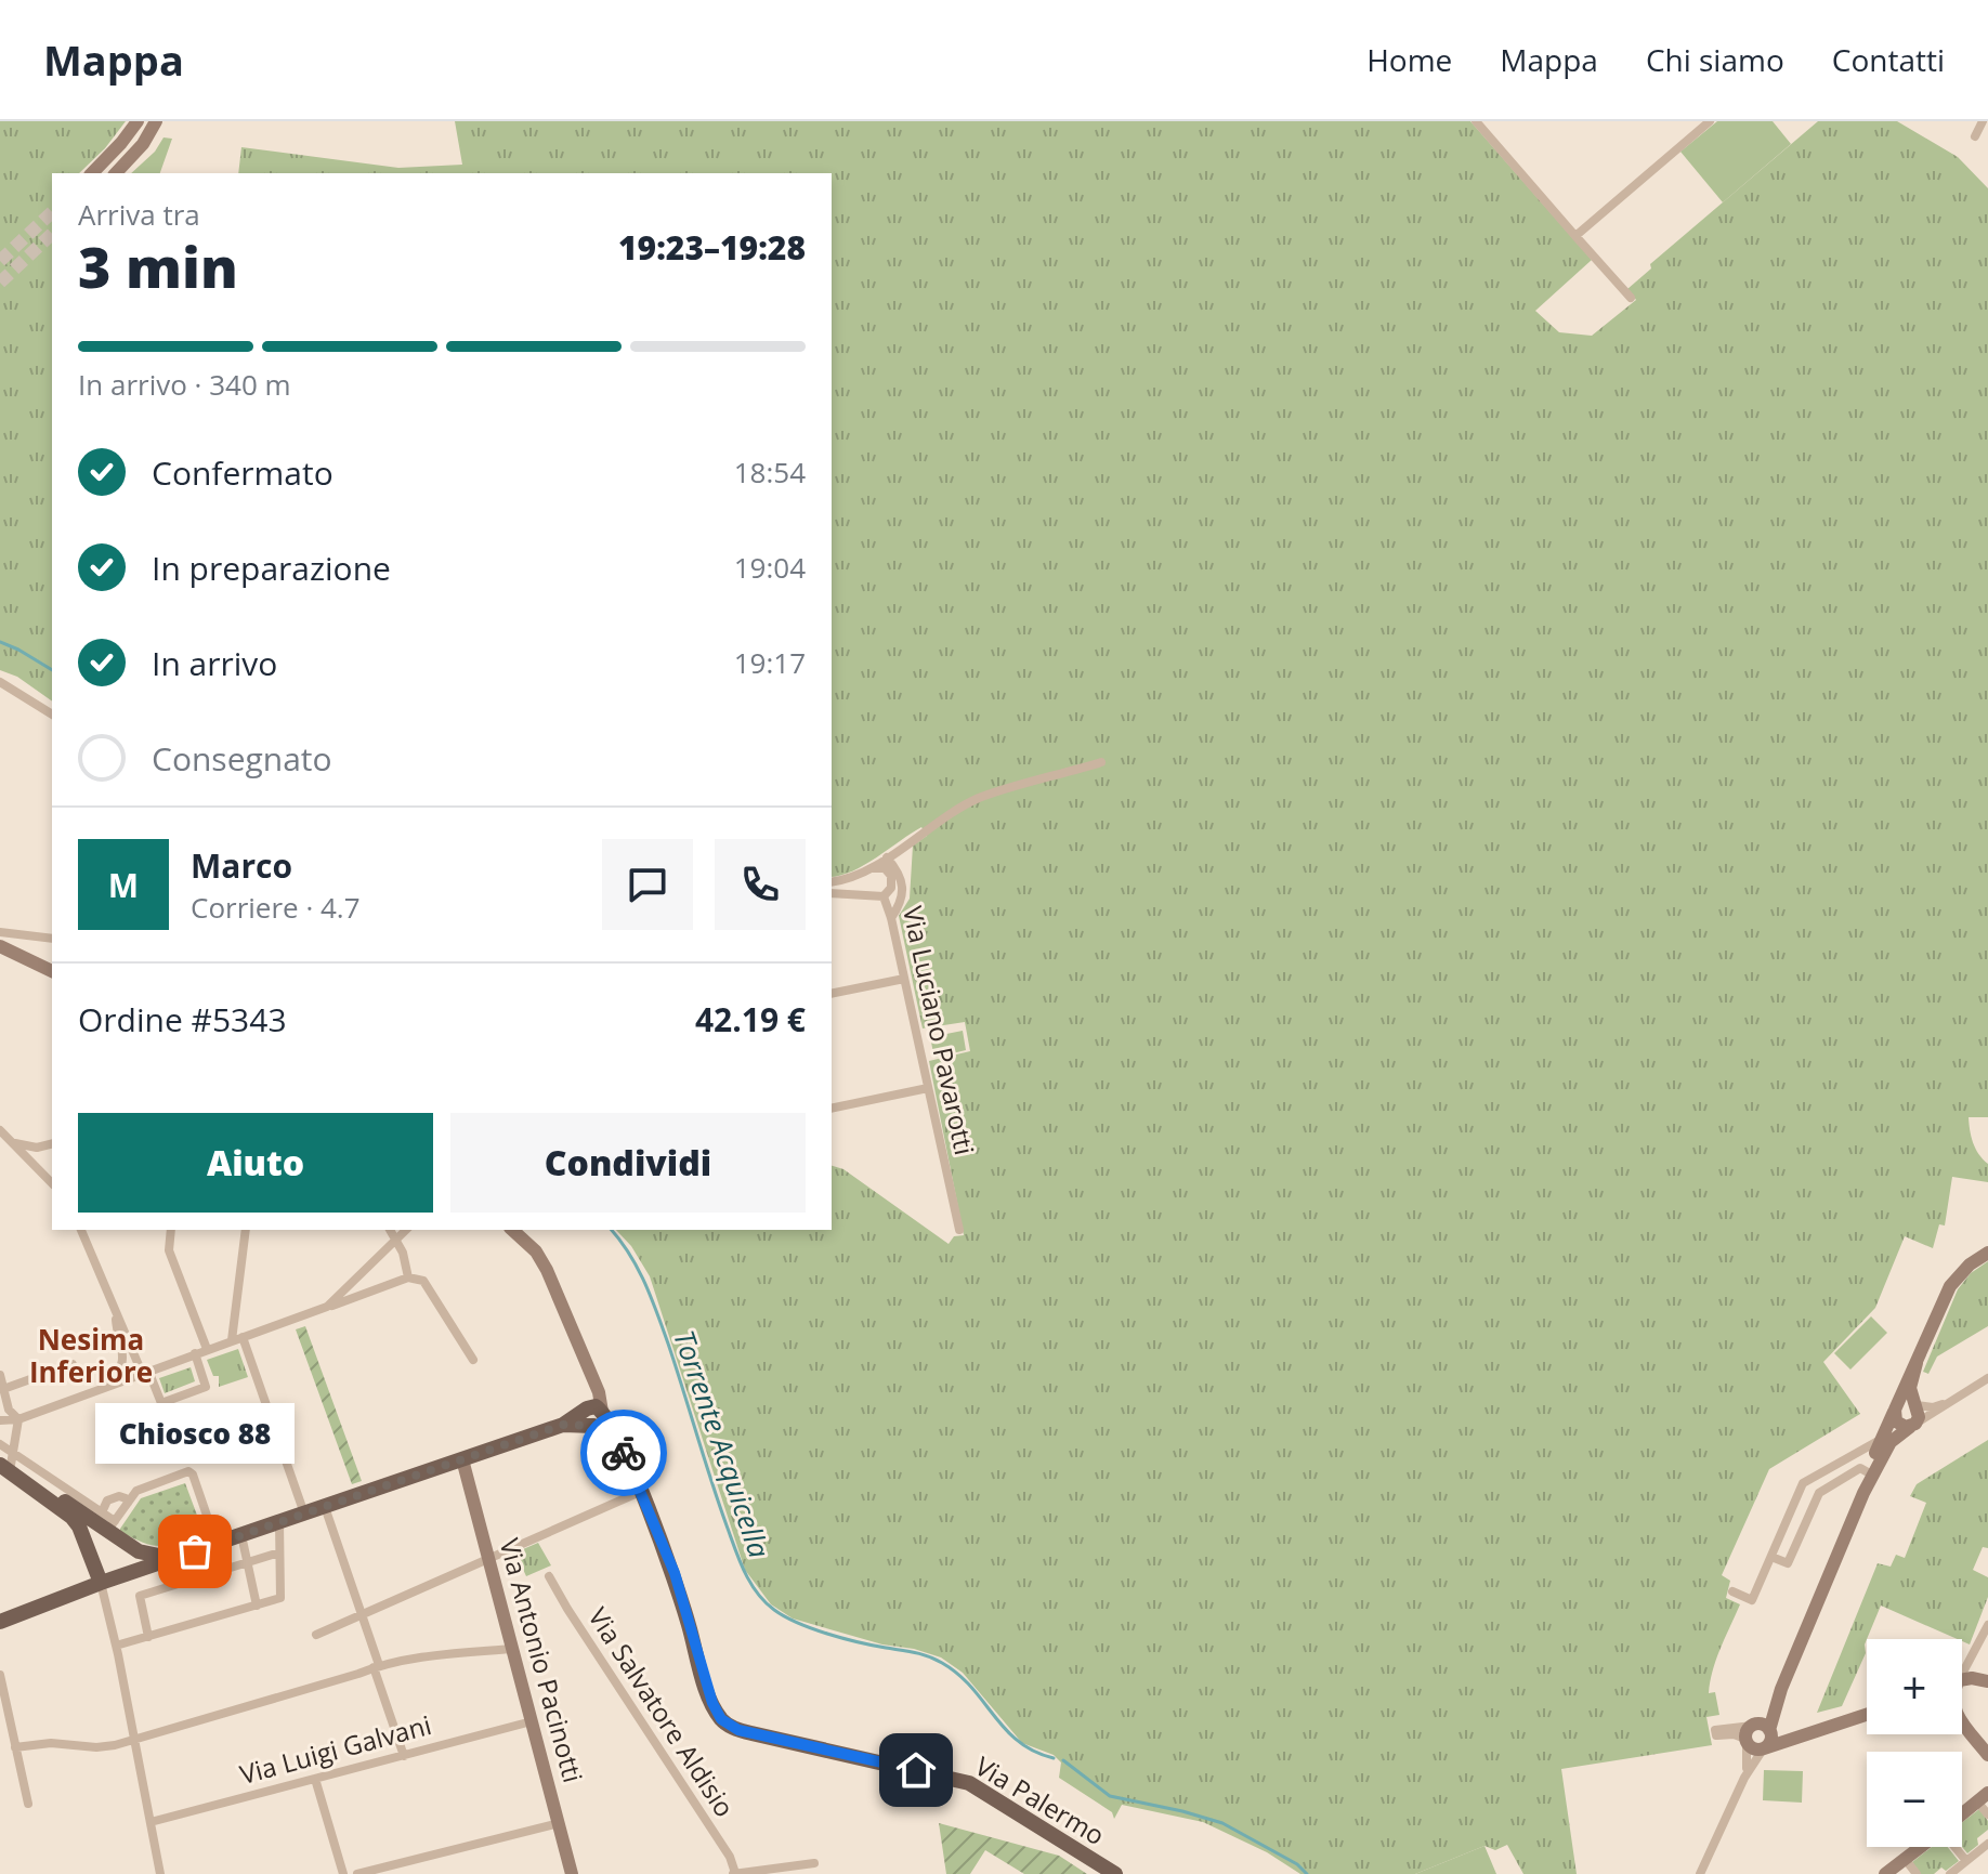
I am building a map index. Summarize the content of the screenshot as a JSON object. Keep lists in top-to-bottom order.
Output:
{
  "streets": {
    "main road": ["Via Palermo"],
    "street": [
      "Via Luciano Pavarotti",
      "Via Antonio Pacinotti",
      "Via Salvatore Aldisio",
      "Via Luigi Galvani"
    ]
  },
  "crossings": [
    ["Via Antonio Pacinotti", "Via Luigi Galvani"]
  ],
  "districts": ["Nesima Inferiore"],
  "water": ["Torrente Acquicella"],
  "places": ["Chiosco 88"],
  "page": {
    "header": "Mappa",
    "nav": [
      "Home",
      "Mappa",
      "Chi siamo",
      "Contatti"
    ],
    "heading": ["3 min", "Arriva tra", "19:23–19:28"],
    "panel": [
      "Marco",
      "Corriere · 4.7",
      "Ordine #5343",
      "42.19 €"
    ],
    "bar": "In arrivo · 340 m",
    "list": [
      ["Confermato", "18:54"],
      ["In preparazione", "19:04"],
      ["In arrivo", "19:17"],
      "Consegnato"
    ],
    "round": "M",
    "buttons": ["Aiuto", "Condividi"],
    "bubble": "Chiosco 88",
    "map_buttons": ["+", "−"]
  }
}
